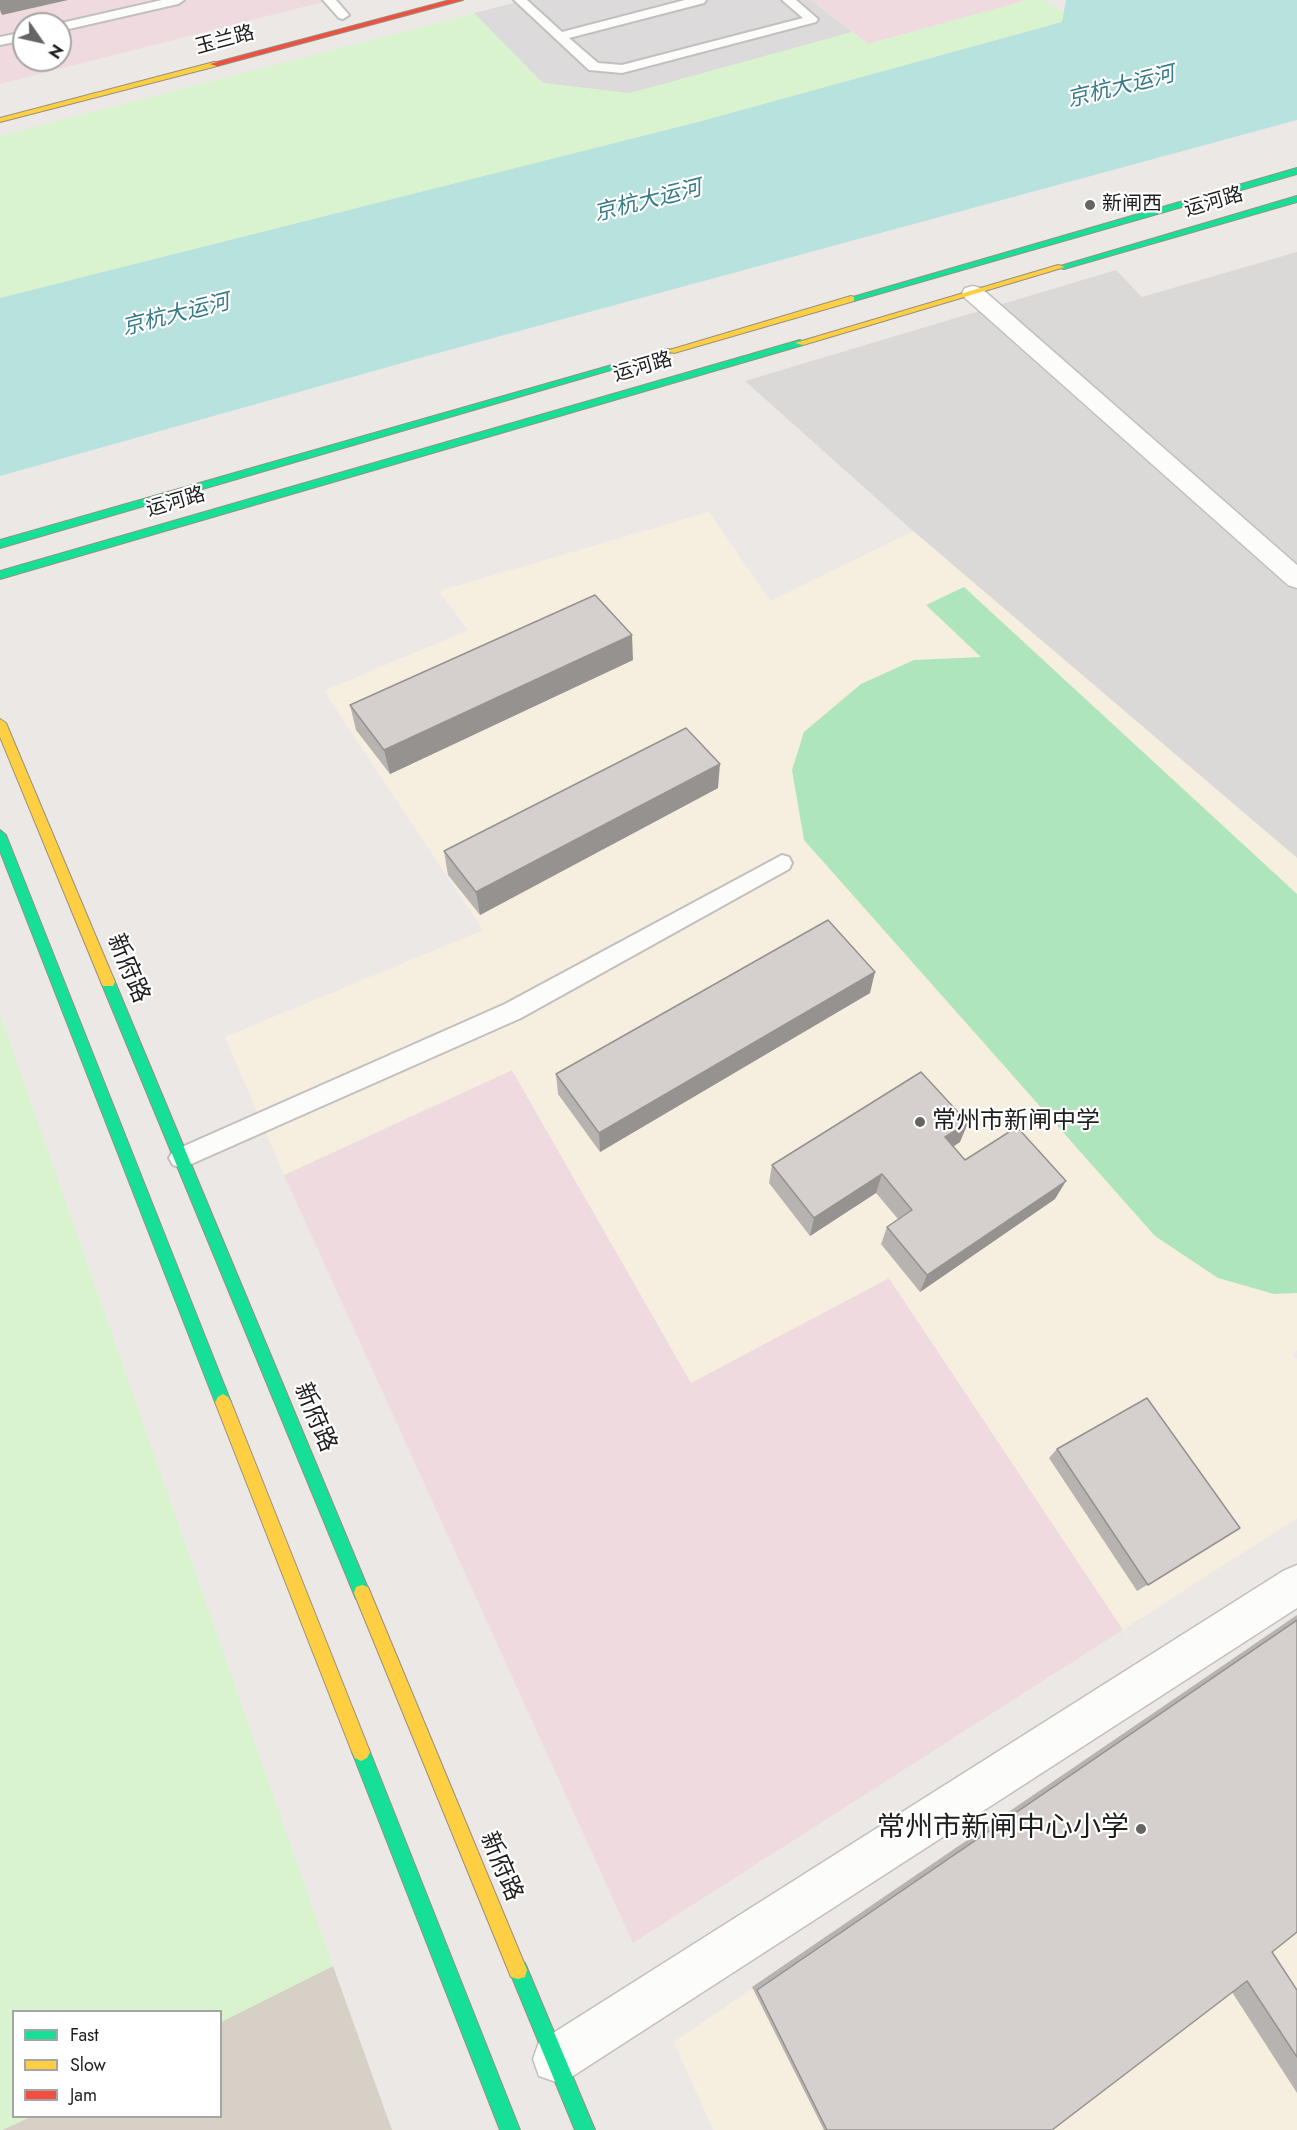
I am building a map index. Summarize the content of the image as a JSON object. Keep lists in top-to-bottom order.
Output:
{
  "streets": {
    "main road": ["玉兰路", "运河路", "新府路"]
  },
  "water": ["京杭大运河"],
  "places": ["新闸西", "常州市新闸中学", "常州市新闸中心小学"],
  "legend": ["Fast", "Slow", "Jam"],
  "north": "bottom right"
}
